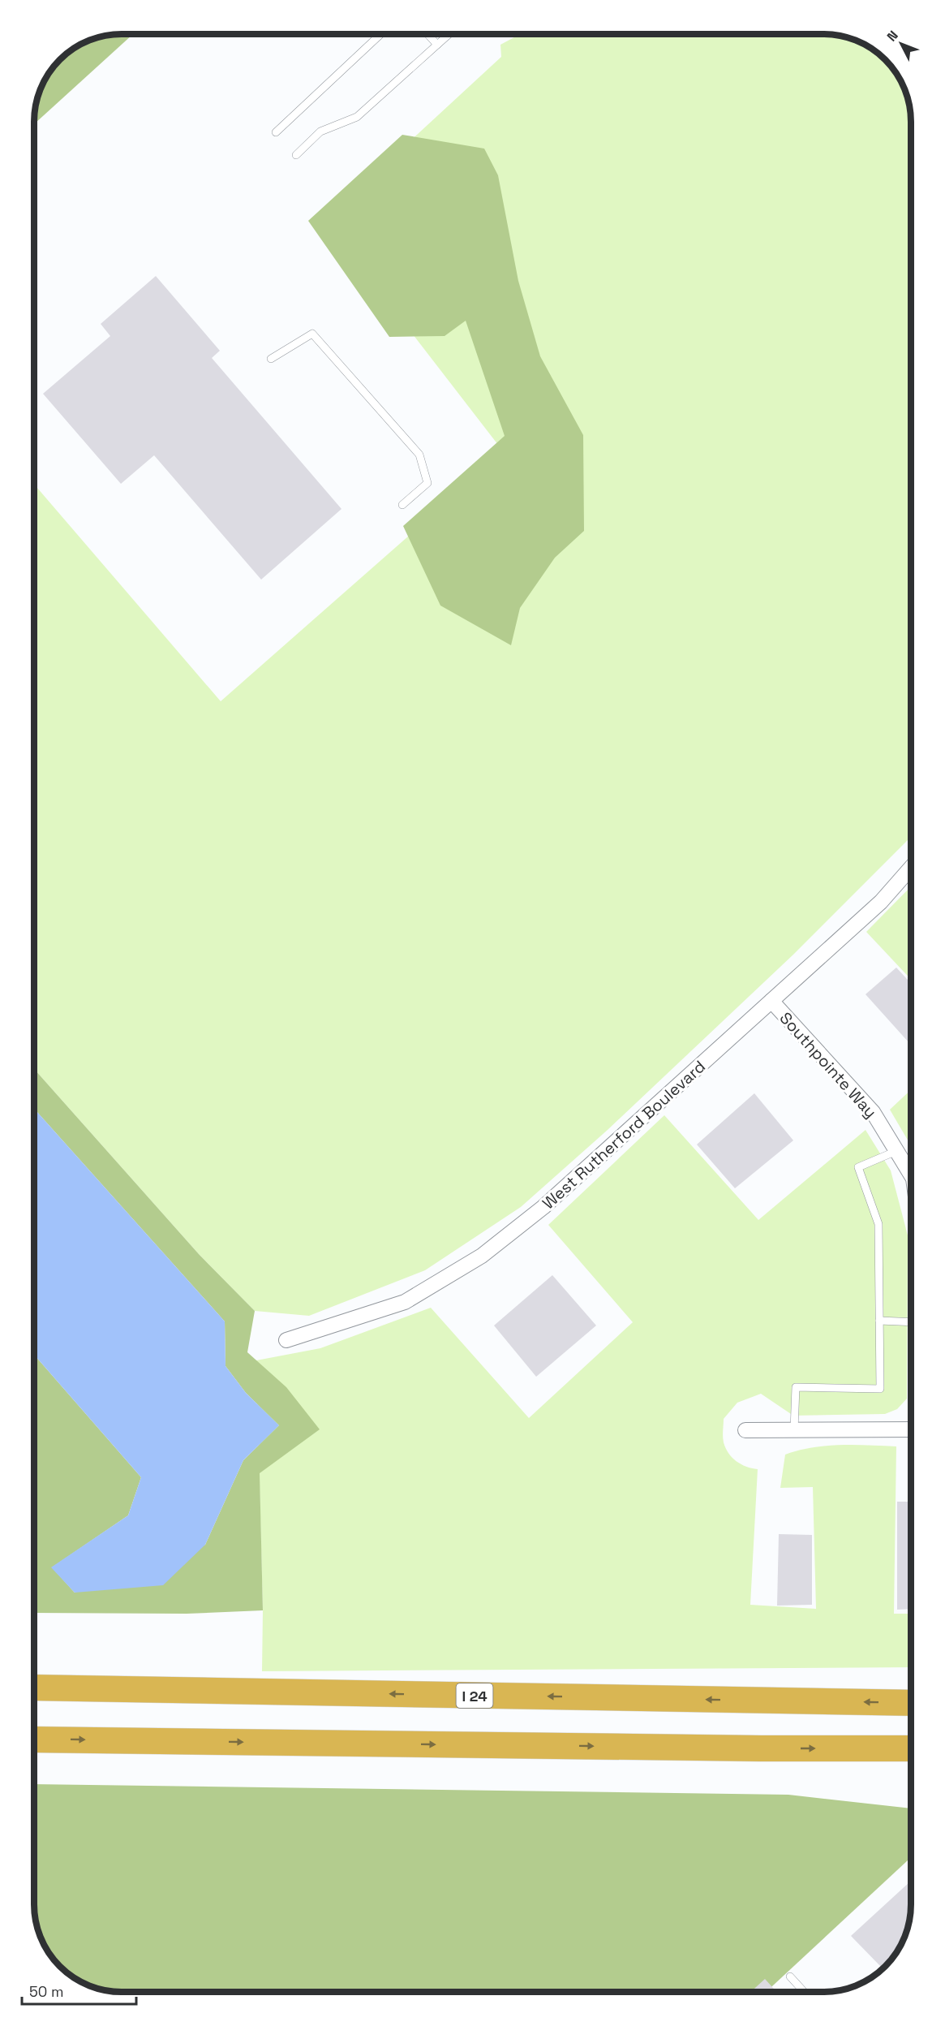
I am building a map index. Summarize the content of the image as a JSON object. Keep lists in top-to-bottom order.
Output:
{
  "streets": {
    "highway": ["I 24"],
    "street": ["Southpointe Way", "West Rutherford Boulevard"]
  },
  "crossings": [
    ["Southpointe Way", "West Rutherford Boulevard"]
  ],
  "scale_bar": "50 m",
  "north": "top left"
}
